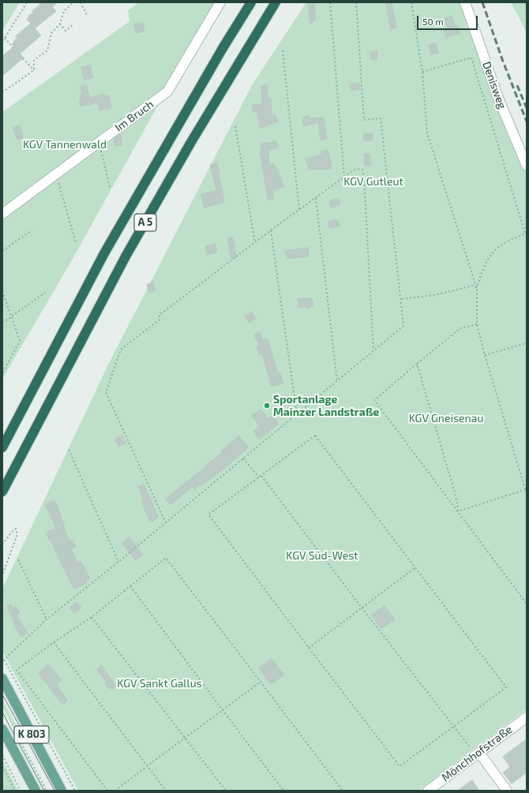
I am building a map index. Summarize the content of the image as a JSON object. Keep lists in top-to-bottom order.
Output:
{
  "streets": {
    "highway": ["A 5"],
    "main road": ["K 803"],
    "street": ["Denisweg", "Im Bruch", "Mönchhofstraße"]
  },
  "parks": [
    "KGV Tannenwald",
    "KGV Gutleut",
    "KGV Gneisenau",
    "KGV Süd-West",
    "KGV Sankt Gallus"
  ],
  "places": ["Sportanlage Mainzer Landstraße"],
  "scale_bar": "50 m"
}
